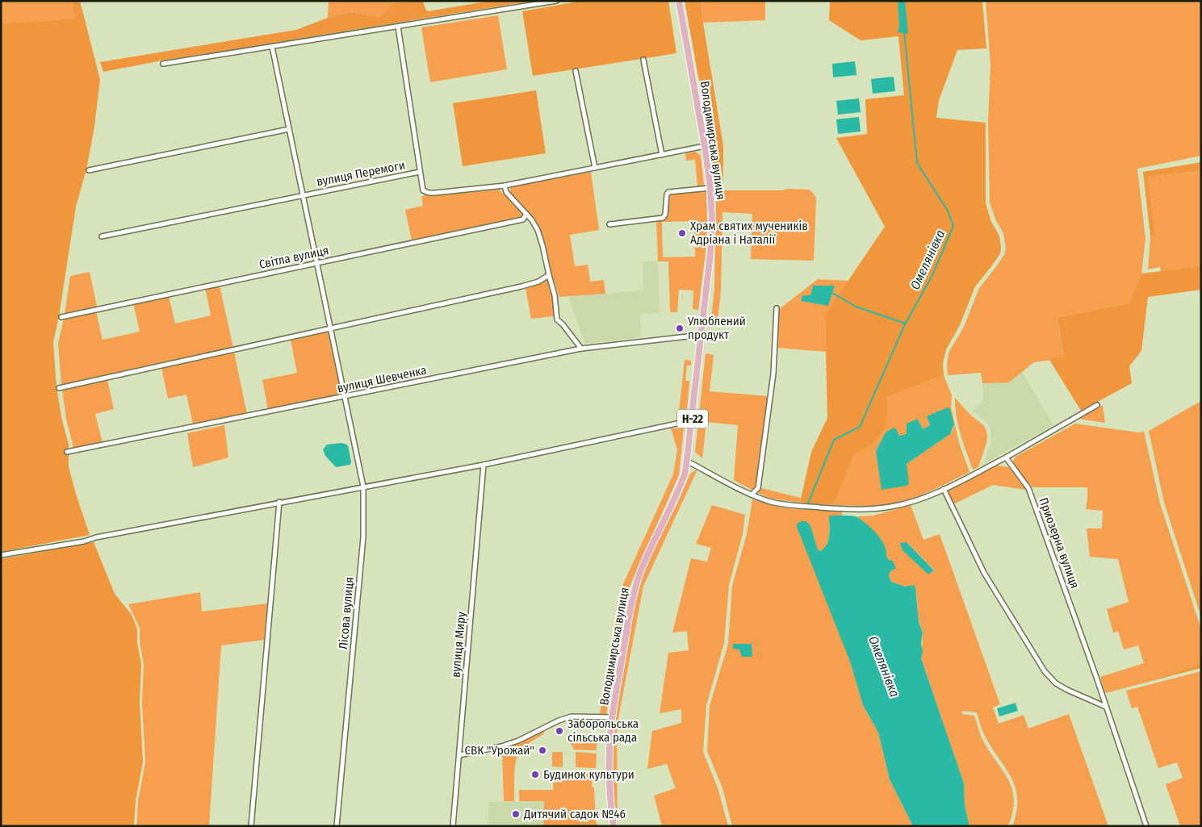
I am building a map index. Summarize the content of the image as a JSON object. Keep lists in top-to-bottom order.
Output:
{
  "streets": {
    "main road": ["Володимирська вулиця", "Н-22"],
    "street": [
      "вулиця Перемоги",
      "Світла вулиця",
      "вулиця Шевченка",
      "Приозерна вулиця",
      "Лісова вулиця",
      "вулиця Миру"
    ]
  },
  "crossings": [
    ["Володимирська вулиця", "вулиця Перемоги"],
    ["Володимирська вулиця", "вулиця Шевченка"],
    ["вулиця Перемоги", "Лісова вулиця"],
    ["Світла вулиця", "Лісова вулиця"],
    ["вулиця Шевченка", "Лісова вулиця"]
  ],
  "water": ["Омелянівка"],
  "places": [
    "Храм святих мучеників Адріана і Наталії",
    "Улюблений продукт",
    "Заборольська сільська рада",
    "СВК \"Урожай\"",
    "Будинок культури",
    "Дитячий садок №46"
  ]
}
